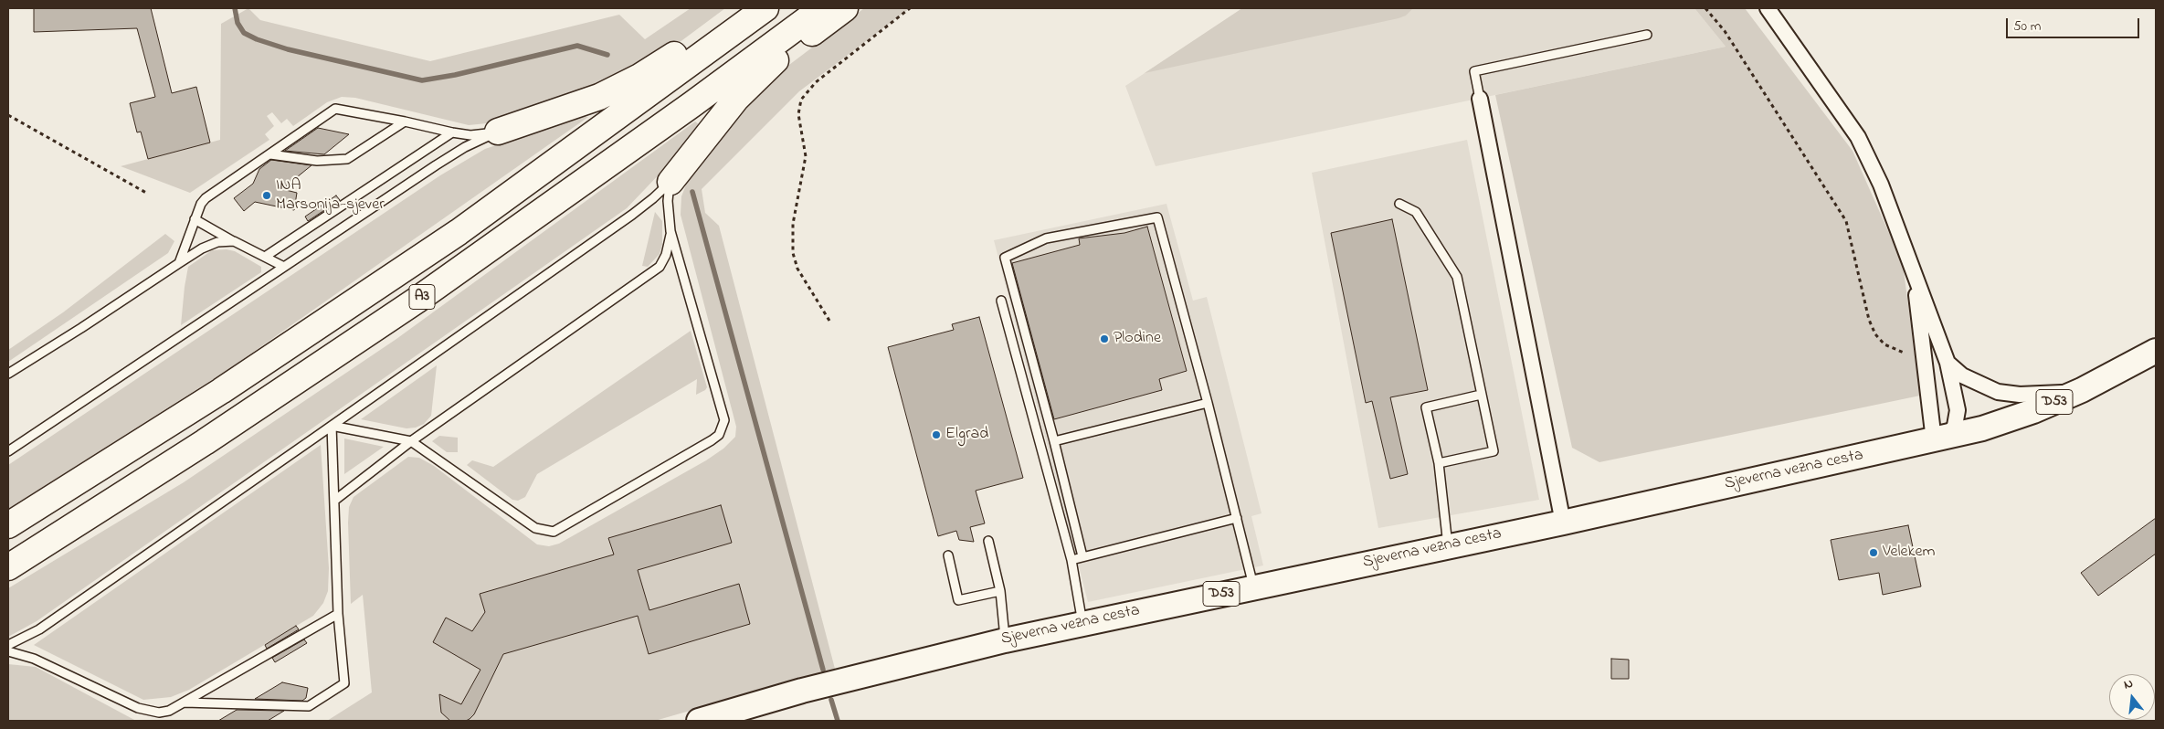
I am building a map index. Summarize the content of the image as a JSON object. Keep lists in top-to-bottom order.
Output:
{
  "streets": {
    "highway": ["A3"],
    "main road": ["D53", "Sjeverna vezna cesta"]
  },
  "places": [
    "INA Marsonija-sjever",
    "Plodine",
    "Elgrad",
    "Velekem"
  ],
  "scale_bar": "50 m",
  "north": "top"
}
